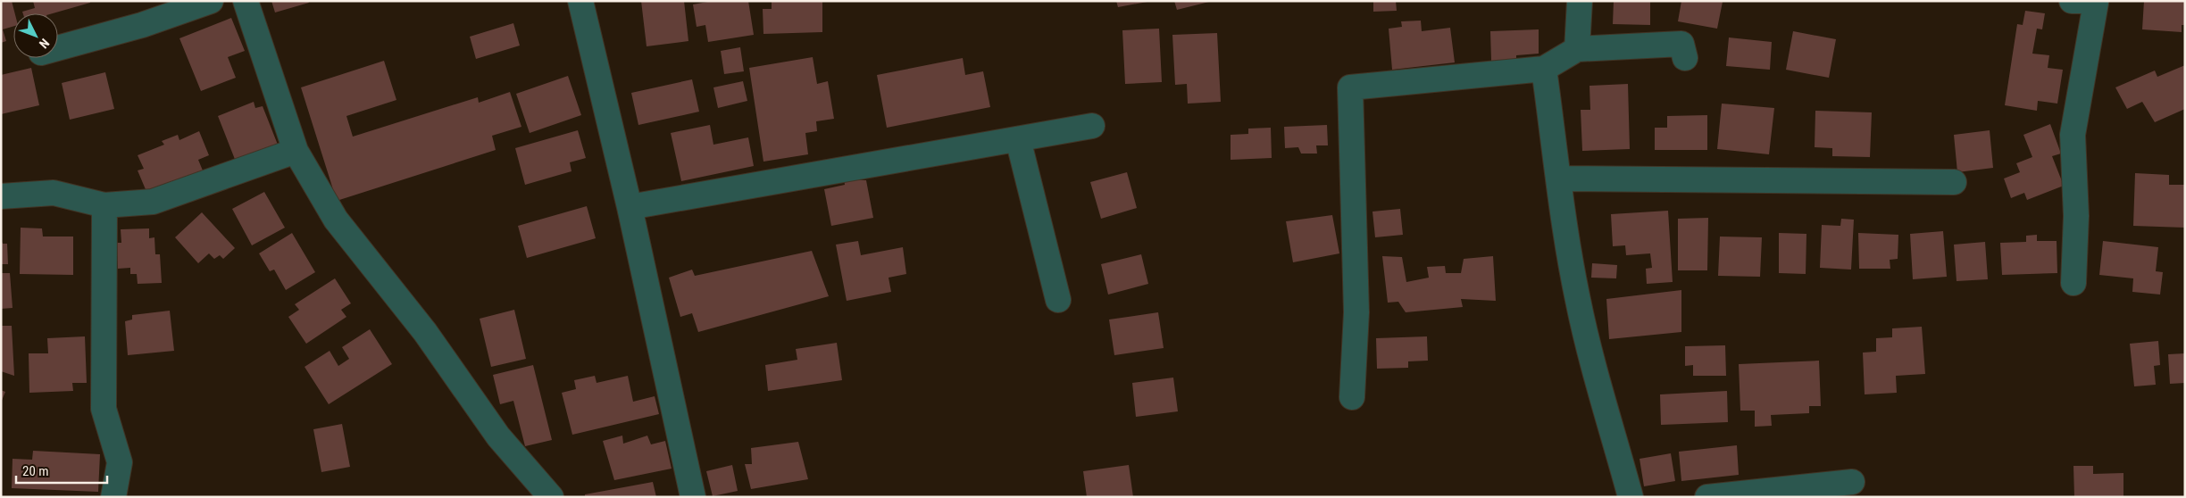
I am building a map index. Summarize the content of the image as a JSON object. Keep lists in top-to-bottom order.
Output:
{
  "scale_bar": "20 m",
  "north": "bottom right"
}
